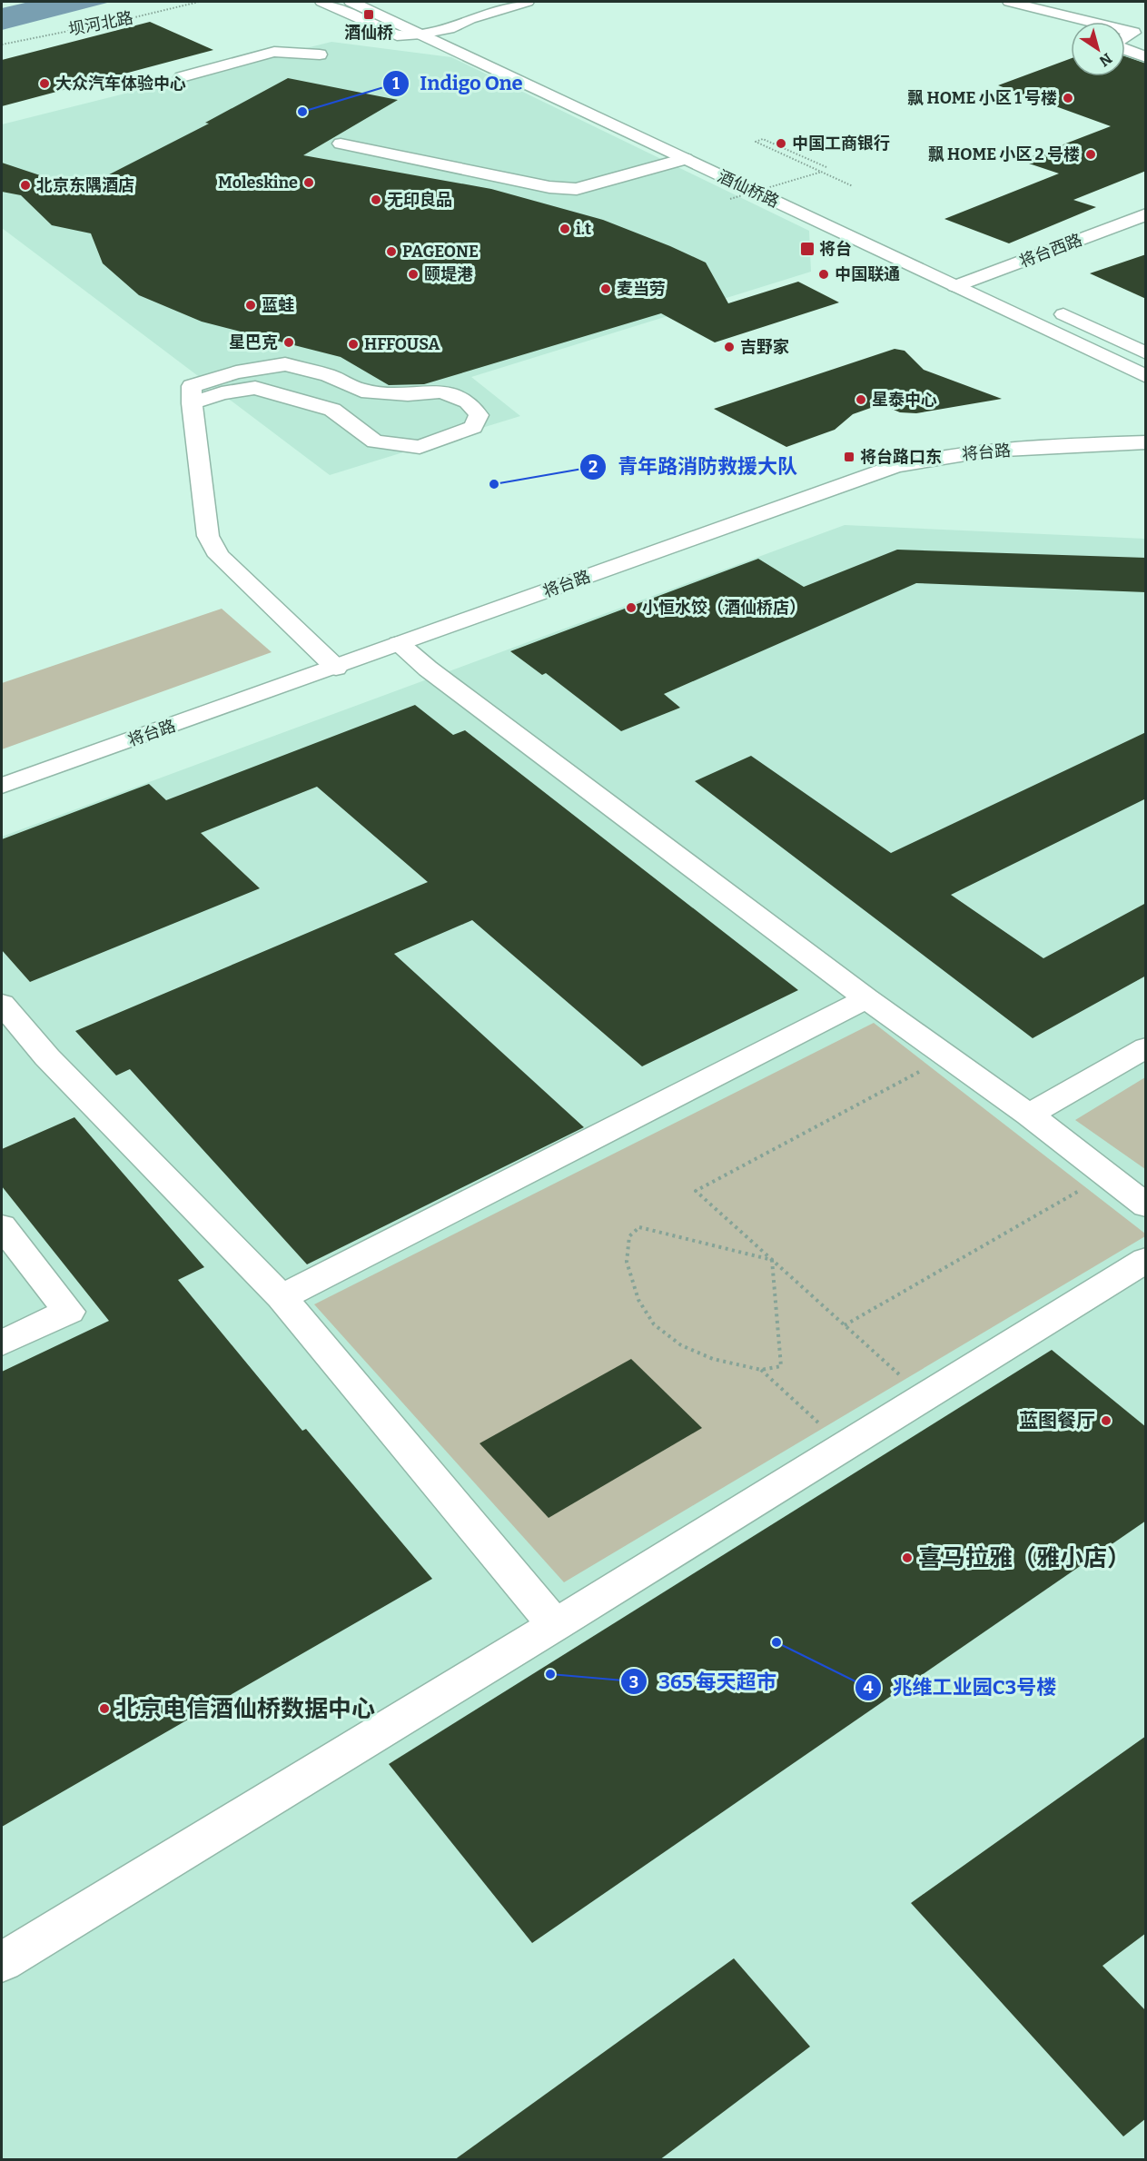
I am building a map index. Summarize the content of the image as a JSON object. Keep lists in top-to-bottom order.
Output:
{
  "streets": {
    "street": ["酒仙桥路", "将台西路", "将台路"],
    "path": ["坝河北路"]
  },
  "crossings": [
    ["酒仙桥路", "将台西路"]
  ],
  "places": {
    "transit": ["酒仙桥", "将台", "将台路口东"],
    "other": [
      "大众汽车体验中心",
      "飘 HOME 小区 1 号楼",
      "Indigo One",
      "中国工商银行",
      "飘 HOME 小区 2 号楼",
      "Moleskine",
      "北京东隅酒店",
      "无印良品",
      "i.t",
      "PAGEONE",
      "颐堤港",
      "中国联通",
      "麦当劳",
      "蓝蛙",
      "星巴克",
      "HFFOUSA",
      "吉野家",
      "星泰中心",
      "青年路消防救援大队",
      "小恒水饺（酒仙桥店）",
      "蓝图餐厅",
      "喜马拉雅（雅小店）",
      "兆维工业园C3号楼",
      "365 每天超市",
      "北京电信酒仙桥数据中心"
    ]
  },
  "north": "bottom right"
}
